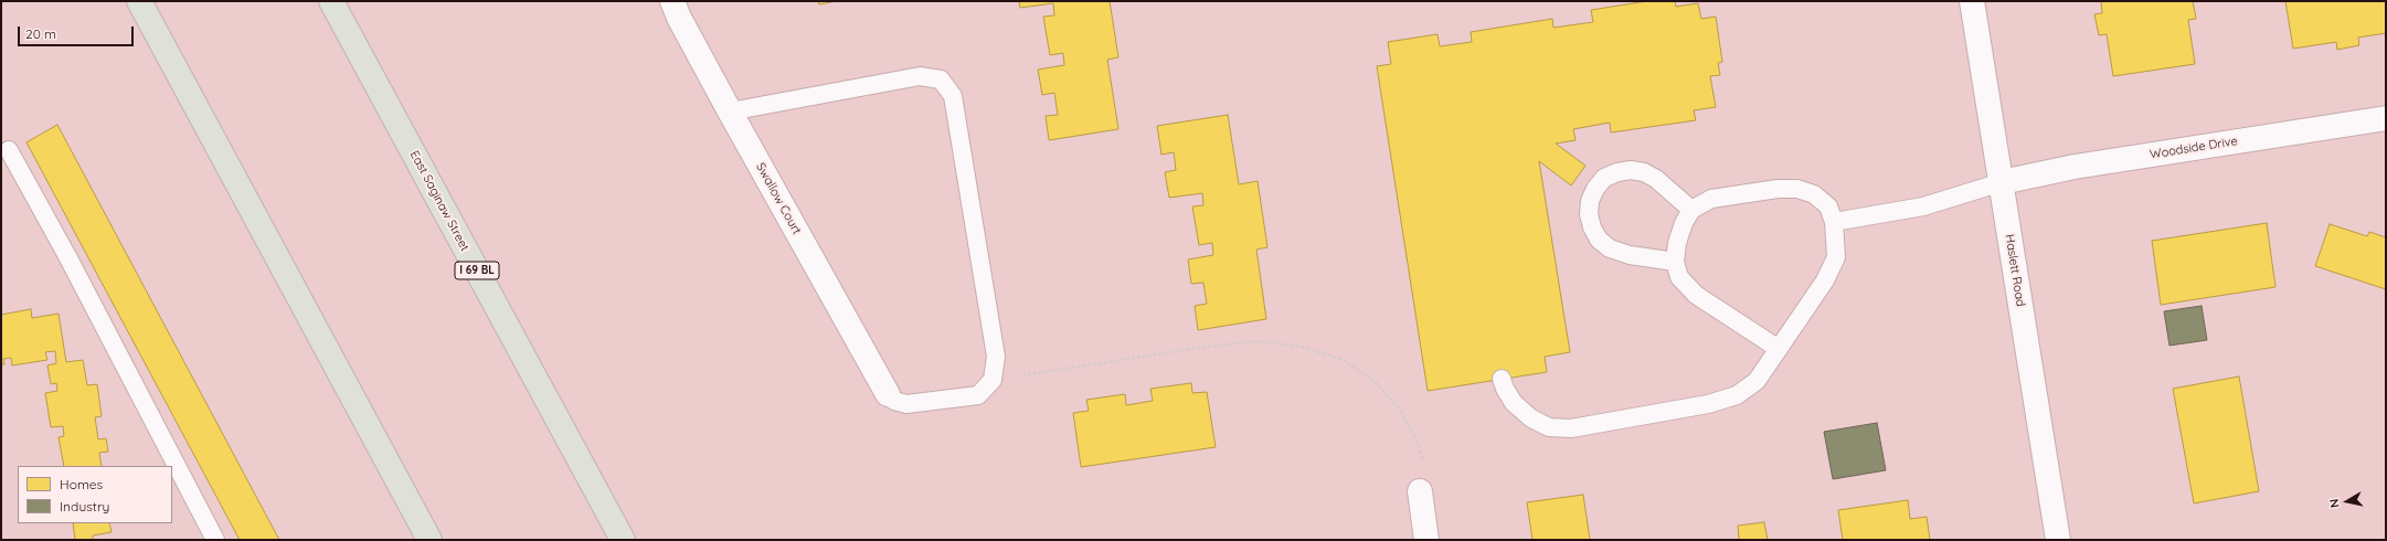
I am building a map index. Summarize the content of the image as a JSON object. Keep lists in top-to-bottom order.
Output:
{
  "streets": {
    "main road": ["East Saginaw Street", "I 69 BL"],
    "street": ["Woodside Drive", "Swallow Court", "Haslett Road"]
  },
  "crossings": [
    ["Woodside Drive", "Haslett Road"]
  ],
  "legend": ["Homes", "Industry"],
  "scale_bar": "20 m",
  "north": "left"
}
